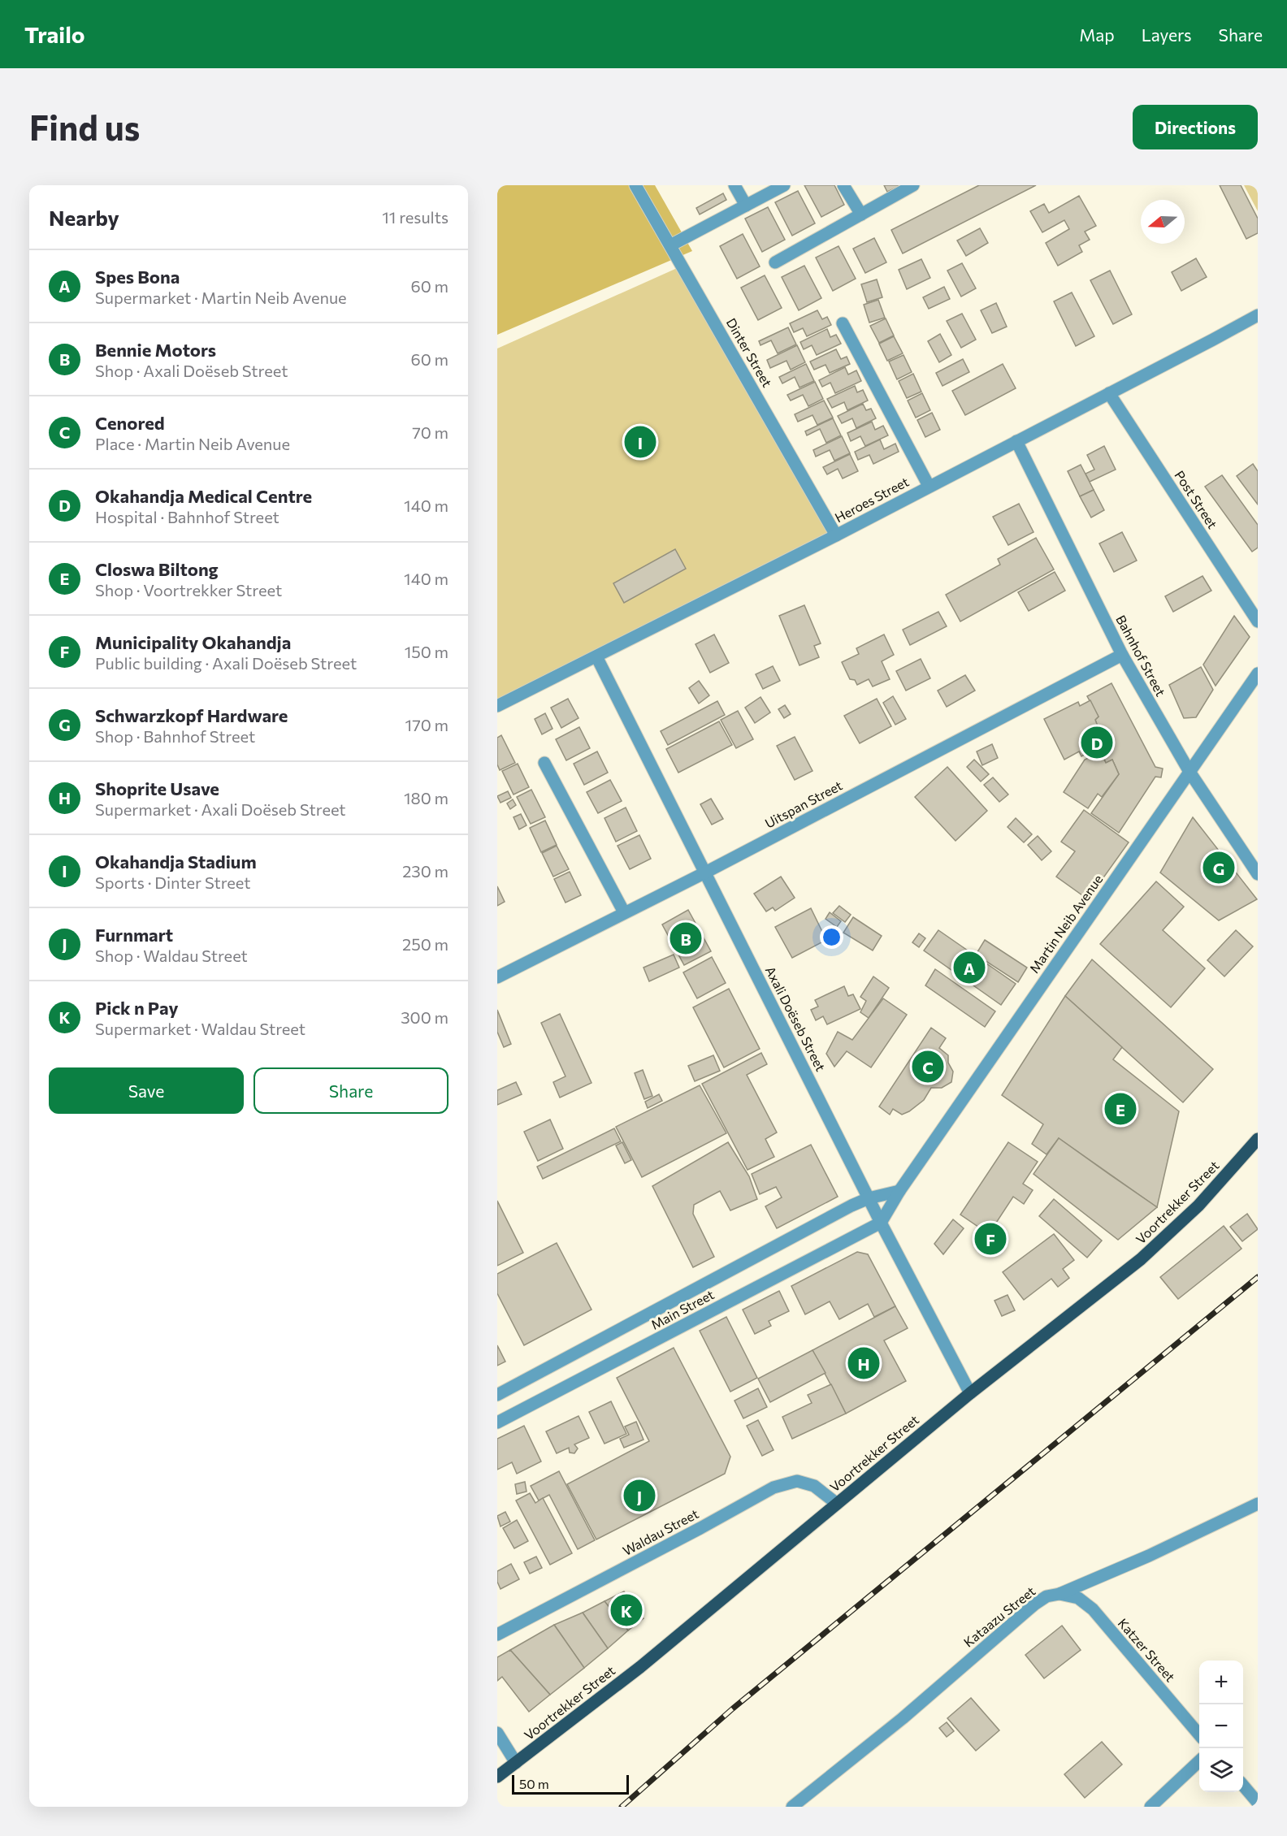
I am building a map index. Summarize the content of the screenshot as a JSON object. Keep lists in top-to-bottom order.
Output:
{
  "streets": {
    "main road": ["Voortrekker Street"],
    "street": [
      "Dinter Street",
      "Heroes Street",
      "Post Street",
      "Bahnhof Street",
      "Uitspan Street",
      "Martin Neib Avenue",
      "Axali Doëseb Street",
      "Main Street",
      "Waldau Street",
      "Kataazu Street",
      "Katzer Street"
    ]
  },
  "crossings": [
    ["Dinter Street", "Heroes Street"],
    ["Heroes Street", "Post Street"],
    ["Heroes Street", "Bahnhof Street"],
    ["Heroes Street", "Axali Doëseb Street"],
    ["Bahnhof Street", "Uitspan Street"],
    ["Bahnhof Street", "Martin Neib Avenue"],
    ["Uitspan Street", "Axali Doëseb Street"],
    ["Martin Neib Avenue", "Axali Doëseb Street"],
    ["Martin Neib Avenue", "Main Street"],
    ["Axali Doëseb Street", "Voortrekker Street"],
    ["Axali Doëseb Street", "Main Street"],
    ["Voortrekker Street", "Waldau Street"],
    ["Kataazu Street", "Katzer Street"]
  ],
  "scale_bar": "50 m",
  "north": "left",
  "page": {
    "header": "Trailo",
    "nav": ["Map", "Layers", "Share"],
    "buttons": [
      "Directions",
      ["Save", "Share"]
    ],
    "title": "Find us",
    "heading": ["Nearby", "11 results"],
    "list": [
      {
        "mark": "A",
        "name": "Spes Bona",
        "note": "Supermarket · Martin Neib Avenue",
        "value": "60 m"
      },
      {
        "mark": "B",
        "name": "Bennie Motors",
        "note": "Shop · Axali Doëseb Street",
        "value": "60 m"
      },
      {
        "mark": "C",
        "name": "Cenored",
        "note": "Place · Martin Neib Avenue",
        "value": "70 m"
      },
      {
        "mark": "D",
        "name": "Okahandja Medical Centre",
        "note": "Hospital · Bahnhof Street",
        "value": "140 m"
      },
      {
        "mark": "E",
        "name": "Closwa Biltong",
        "note": "Shop · Voortrekker Street",
        "value": "140 m"
      },
      {
        "mark": "F",
        "name": "Municipality Okahandja",
        "note": "Public building · Axali Doëseb Street",
        "value": "150 m"
      },
      {
        "mark": "G",
        "name": "Schwarzkopf Hardware",
        "note": "Shop · Bahnhof Street",
        "value": "170 m"
      },
      {
        "mark": "H",
        "name": "Shoprite Usave",
        "note": "Supermarket · Axali Doëseb Street",
        "value": "180 m"
      },
      {
        "mark": "I",
        "name": "Okahandja Stadium",
        "note": "Sports · Dinter Street",
        "value": "230 m"
      },
      {
        "mark": "J",
        "name": "Furnmart",
        "note": "Shop · Waldau Street",
        "value": "250 m"
      },
      {
        "mark": "K",
        "name": "Pick n Pay",
        "note": "Supermarket · Waldau Street",
        "value": "300 m"
      }
    ],
    "pins": [
      "I",
      "D",
      "G",
      "B",
      "A",
      "C",
      "E",
      "F",
      "H",
      "J",
      "K"
    ],
    "map_buttons": ["+", "−"],
    "scale": "50 m"
  }
}
